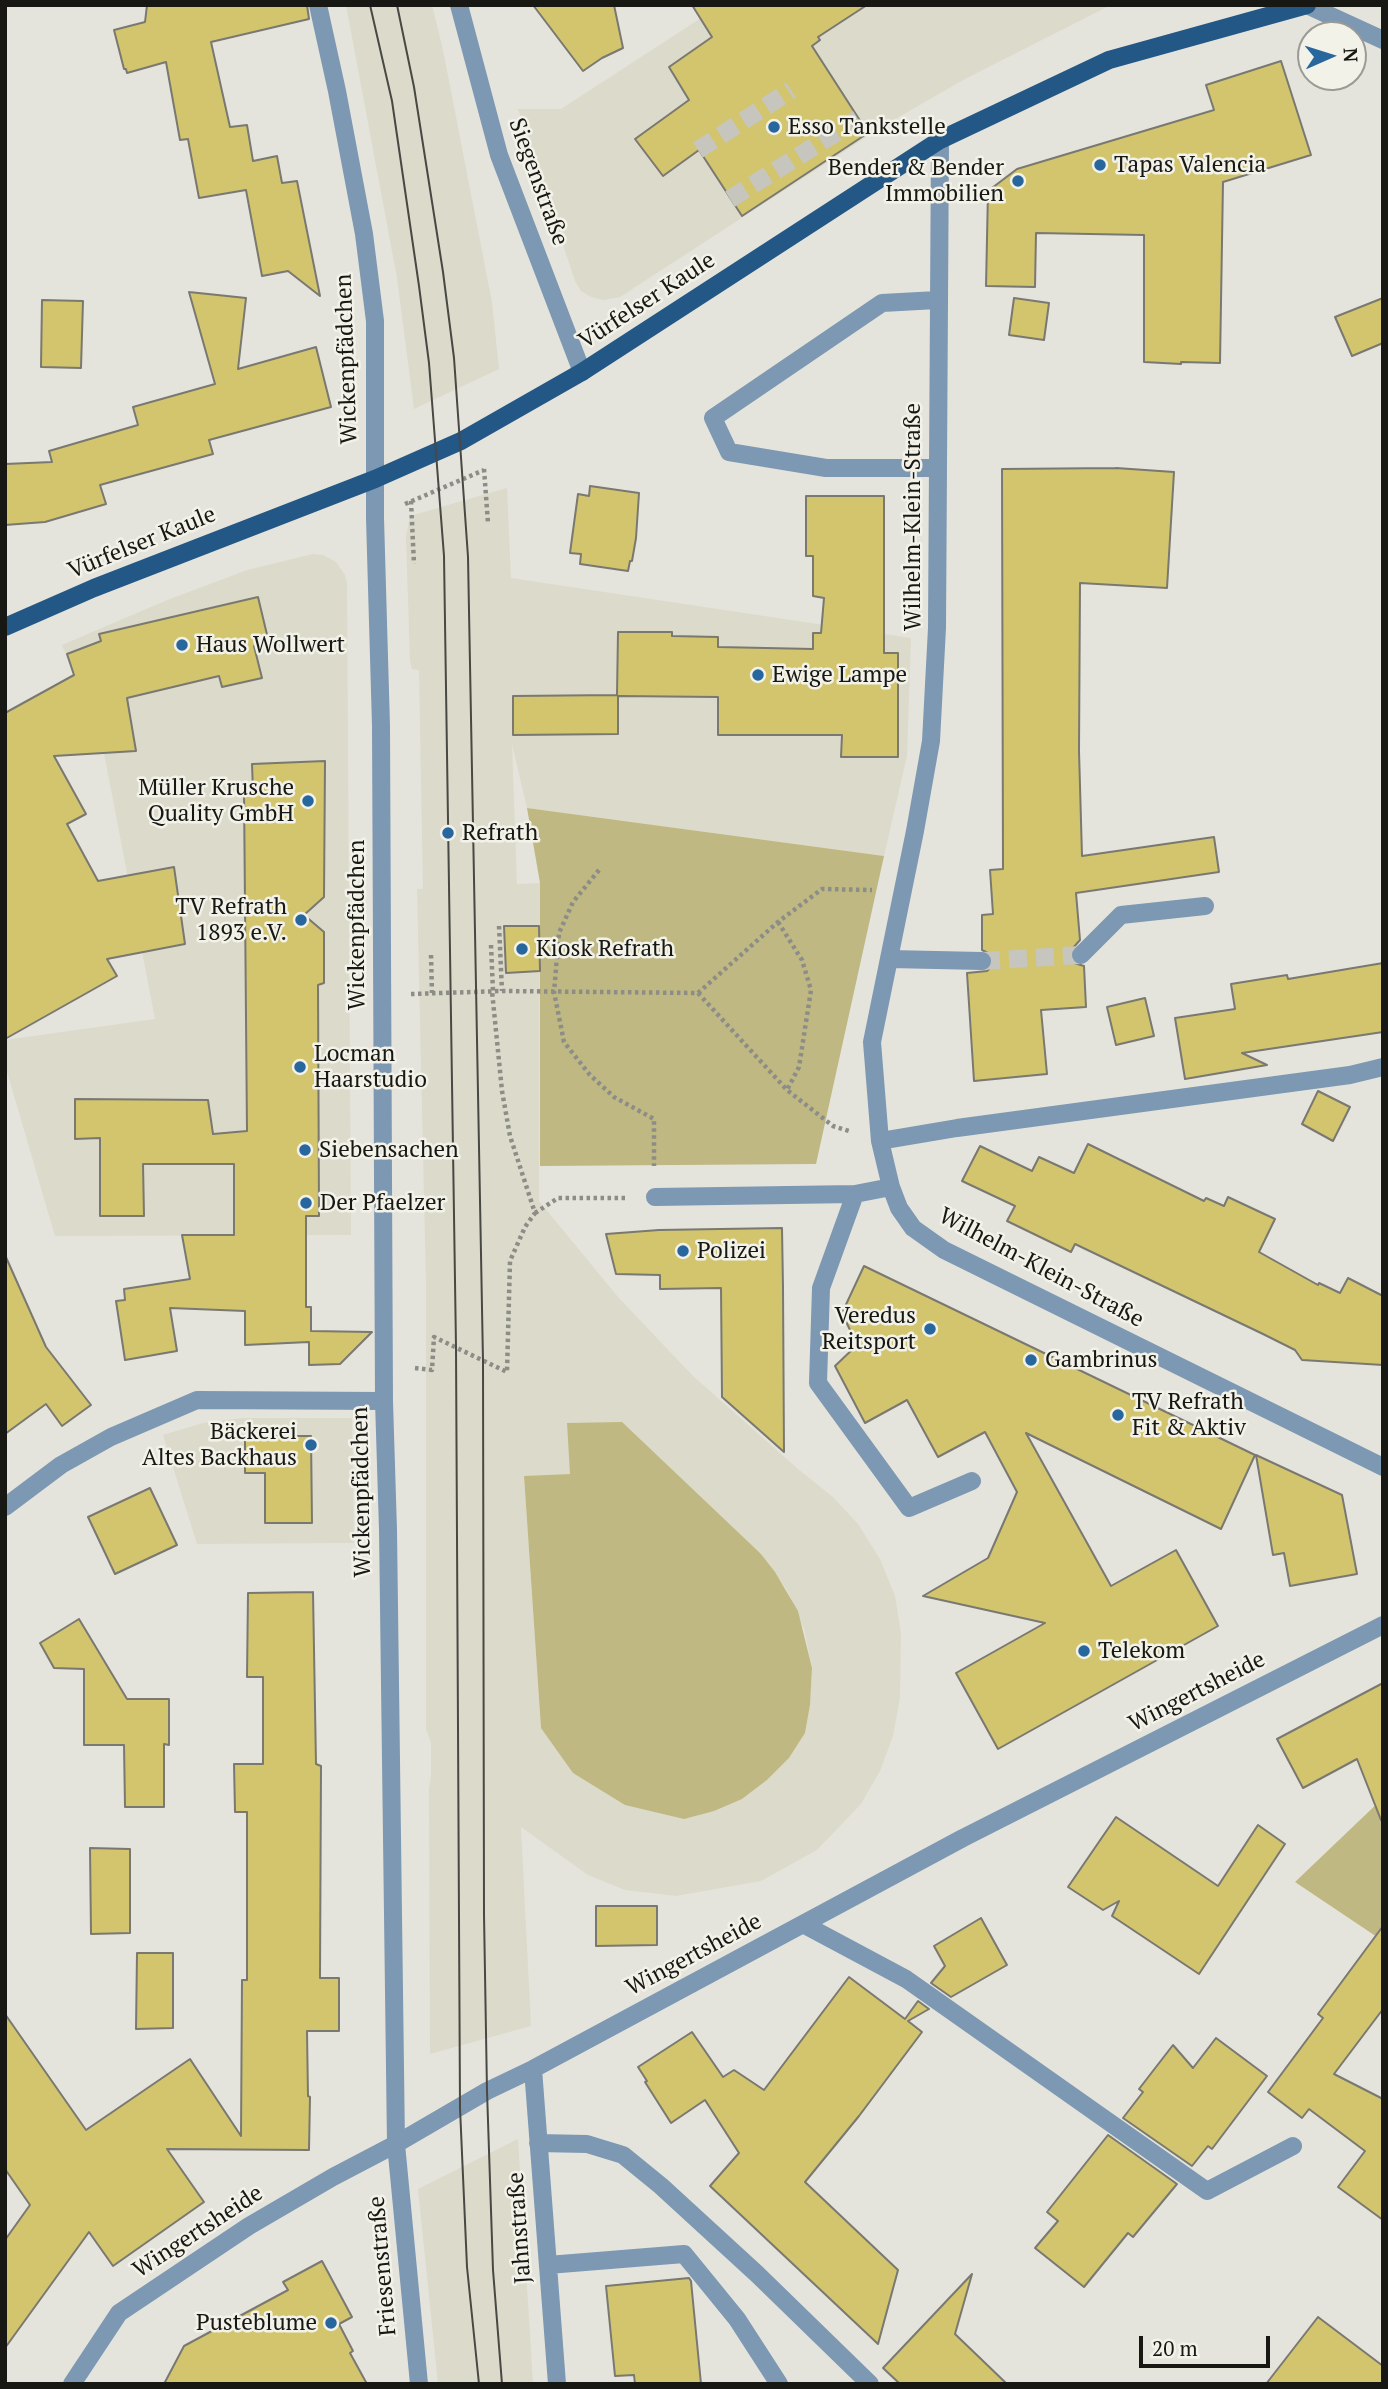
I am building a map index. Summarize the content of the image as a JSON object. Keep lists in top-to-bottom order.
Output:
{
  "streets": {
    "main road": ["Vürfelser Kaule"],
    "street": [
      "Siegenstraße",
      "Wickenpfädchen",
      "Wilhelm-Klein-Straße",
      "Wingertsheide",
      "Jahnstraße",
      "Friesenstraße"
    ]
  },
  "crossings": [
    ["Siegenstraße", "Vürfelser Kaule"],
    ["Vürfelser Kaule", "Wickenpfädchen"],
    ["Vürfelser Kaule", "Wilhelm-Klein-Straße"],
    ["Wickenpfädchen", "Wingertsheide"],
    ["Wickenpfädchen", "Friesenstraße"],
    ["Wingertsheide", "Jahnstraße"],
    ["Wingertsheide", "Friesenstraße"]
  ],
  "places": [
    "Esso Tankstelle",
    "Tapas Valencia",
    "Bender & Bender Immobilien",
    "Haus Wollwert",
    "Ewige Lampe",
    "Müller Krusche Quality GmbH",
    "Refrath",
    "TV Refrath 1893 e.V.",
    "Kiosk Refrath",
    "Locman Haarstudio",
    "Siebensachen",
    "Der Pfaelzer",
    "Polizei",
    "Veredus Reitsport",
    "Gambrinus",
    "TV Refrath Fit & Aktiv",
    "Bäckerei Altes Backhaus",
    "Telekom",
    "Pusteblume"
  ],
  "scale_bar": "20 m",
  "north": "right"
}
